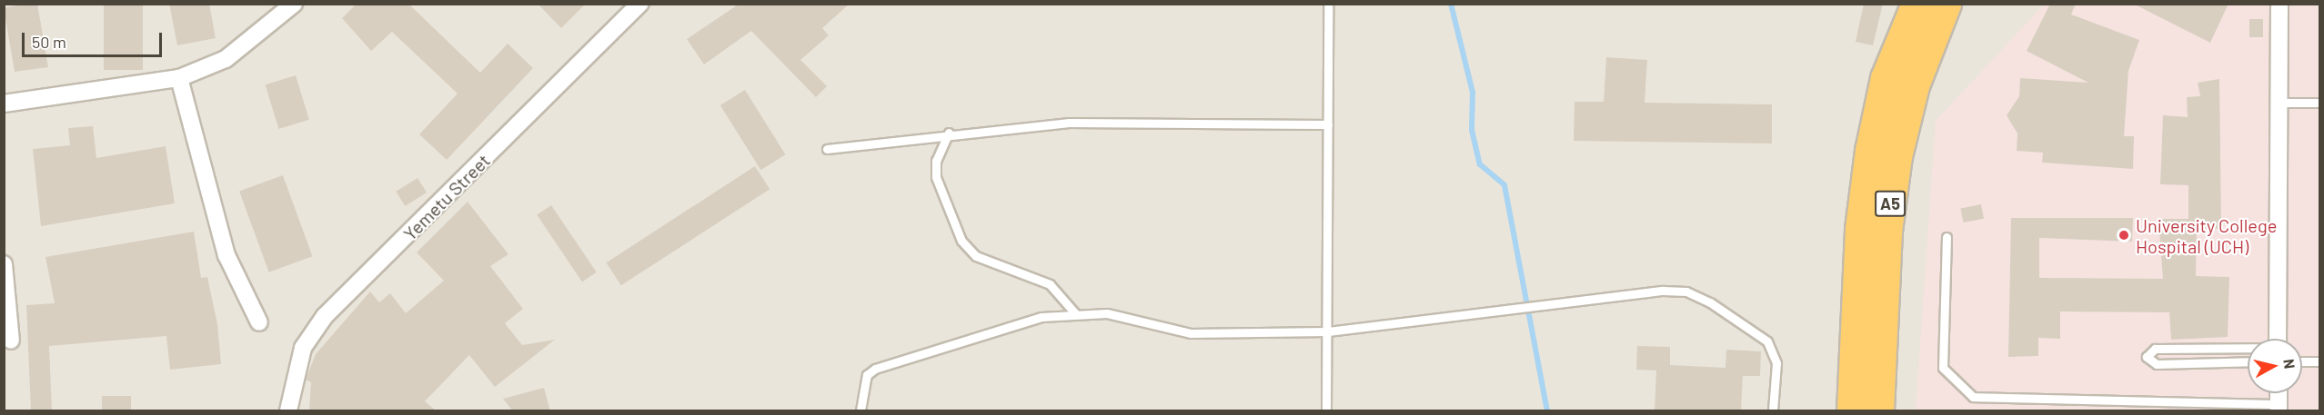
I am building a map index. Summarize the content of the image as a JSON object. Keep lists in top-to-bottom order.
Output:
{
  "streets": {
    "highway": ["A5"],
    "street": ["Yemetu Street"]
  },
  "places": ["University College Hospital (UCH)"],
  "scale_bar": "50 m",
  "north": "right"
}
